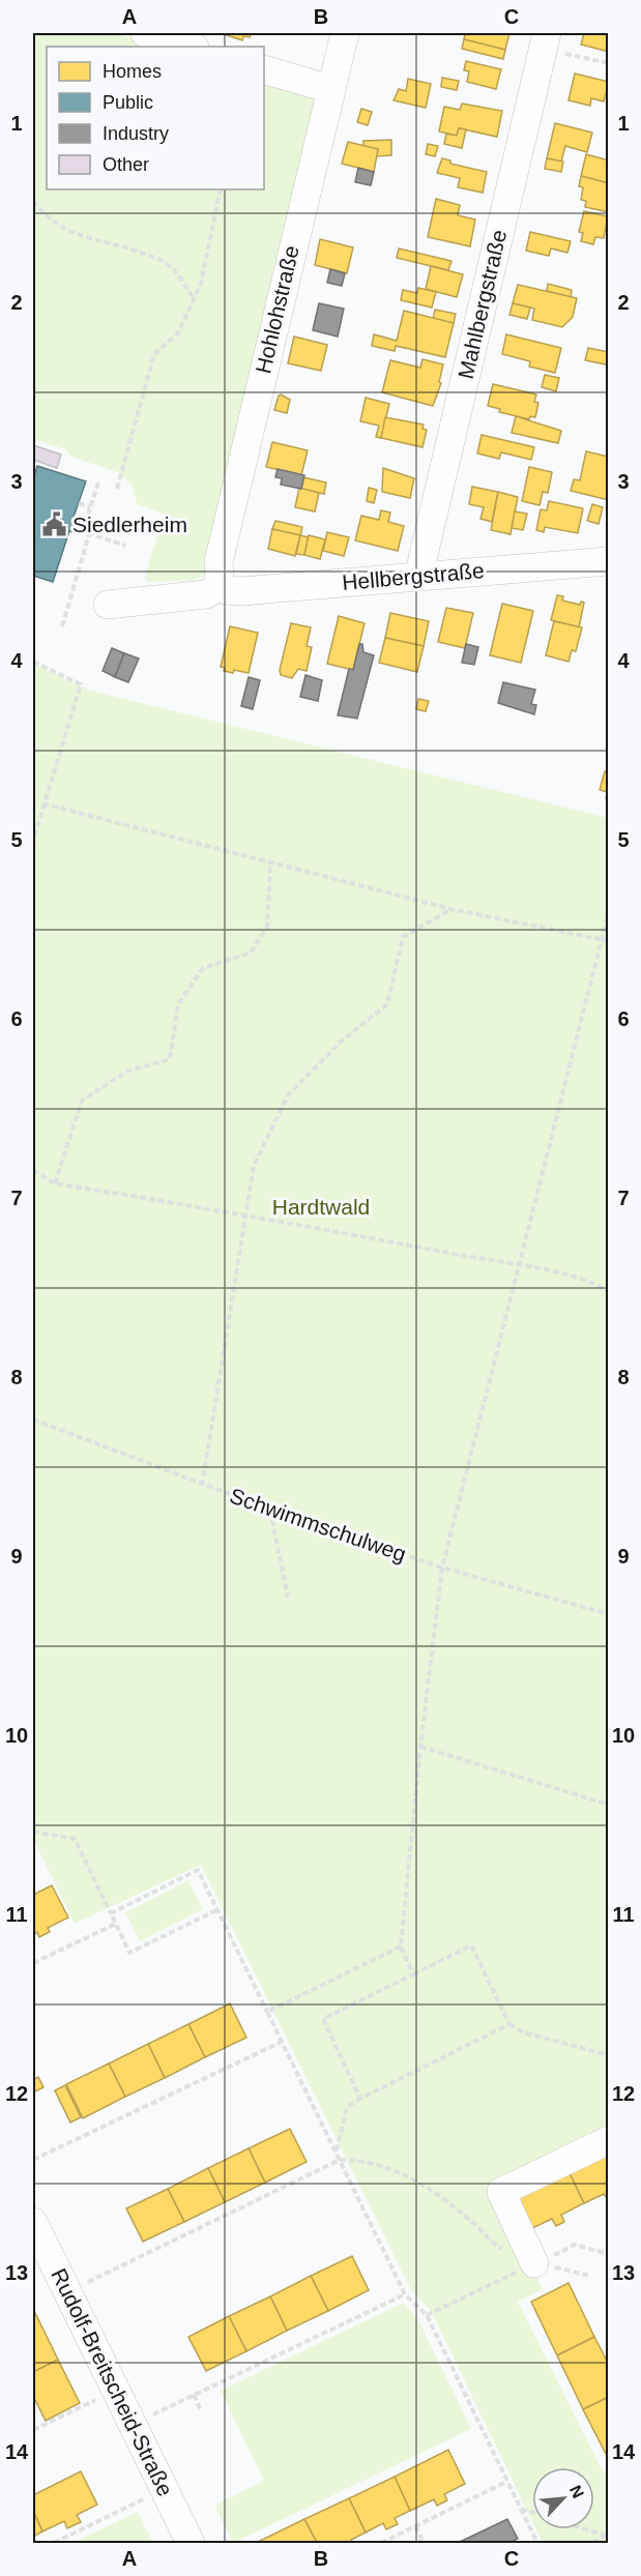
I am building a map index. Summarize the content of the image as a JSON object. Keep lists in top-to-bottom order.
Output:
{
  "streets": {
    "street": [
      "Mahlbergstraße",
      "Hohlohstraße",
      "Hellbergstraße",
      "Rudolf-Breitscheid-Straße"
    ],
    "path": ["Schwimmschulweg"]
  },
  "crossings": [
    ["Mahlbergstraße", "Hellbergstraße"],
    ["Hohlohstraße", "Hellbergstraße"]
  ],
  "parks": ["Hardtwald"],
  "places": {
    "public building": ["Siedlerheim"]
  },
  "legend": [
    "Homes",
    "Public",
    "Industry",
    "Other"
  ],
  "north": "top right",
  "grid": {
    "columns": ["A", "B", "C"],
    "rows": [
      "1",
      "2",
      "3",
      "4",
      "5",
      "6",
      "7",
      "8",
      "9",
      "10",
      "11",
      "12",
      "13",
      "14"
    ]
  }
}
